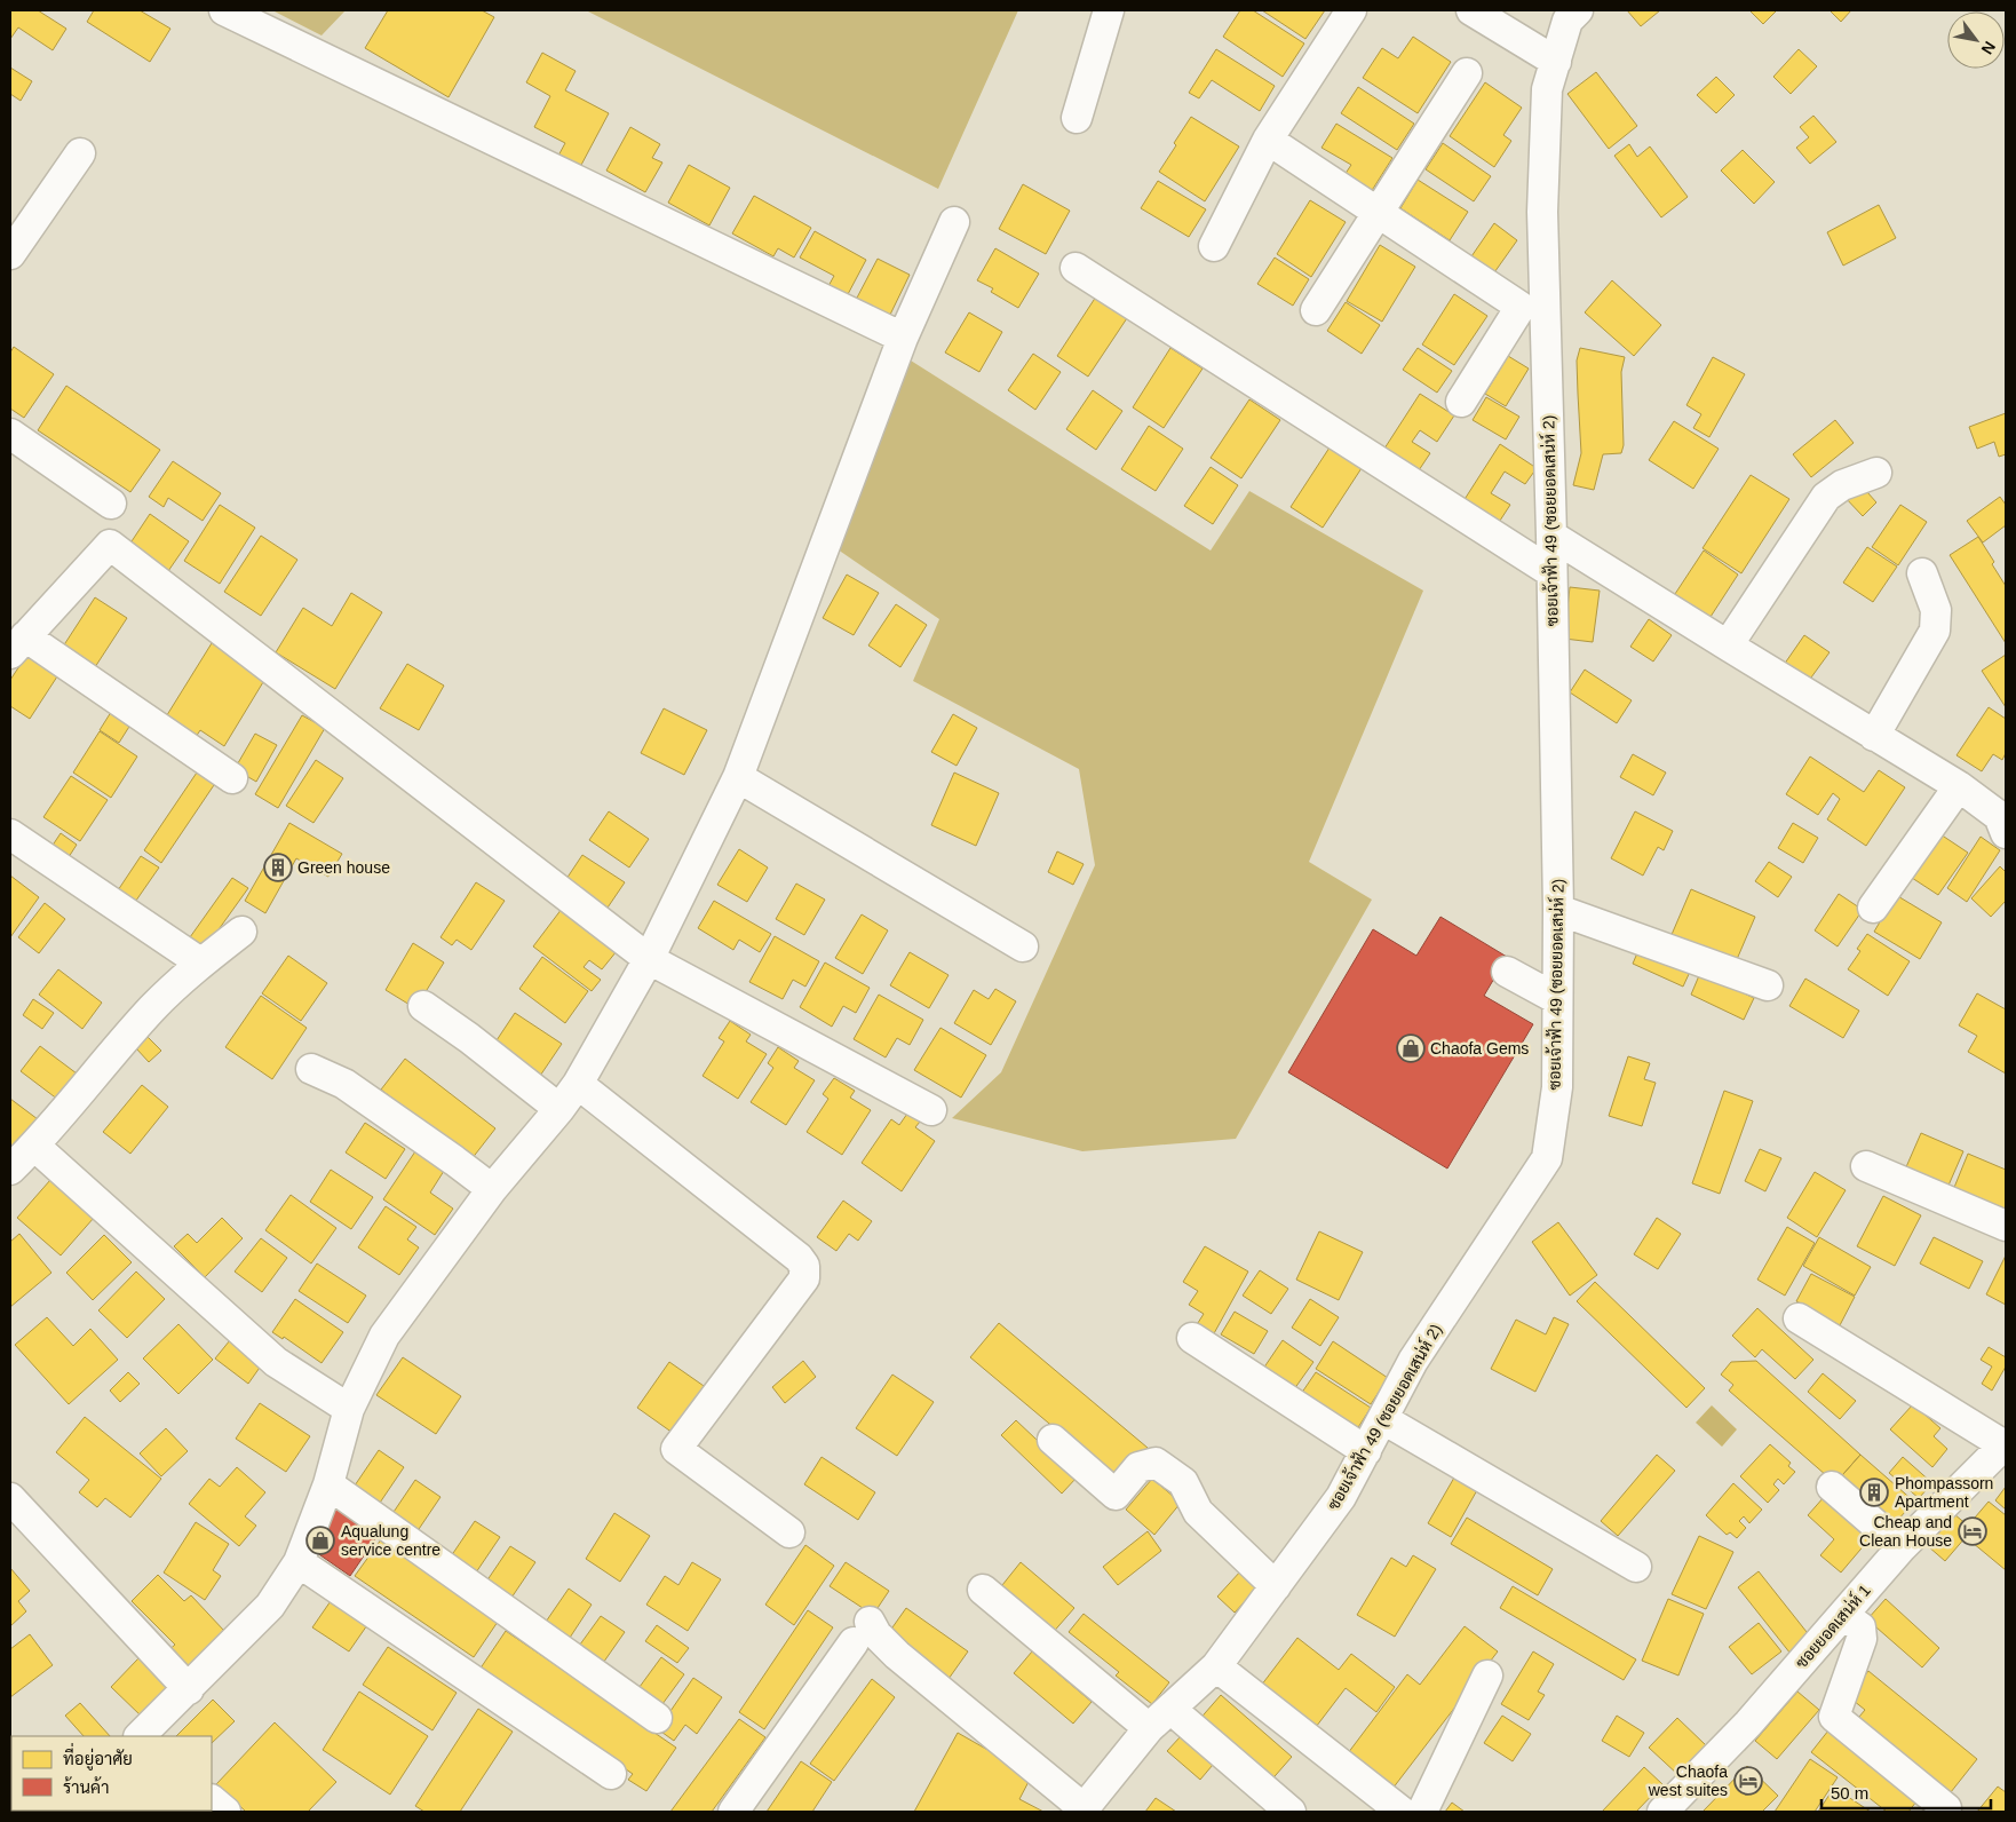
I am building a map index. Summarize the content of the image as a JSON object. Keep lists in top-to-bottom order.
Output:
{
  "streets": {
    "street": ["ซอยเจ้าฟ้า 49 (ซอยยอดเสน่ห์ 2)", "ซอยยอดเสน่ห์ 1"]
  },
  "places": {
    "building": ["Green house", "Phompassorn Apartment"],
    "shop": ["Chaofa Gems", "Aqualung service centre"],
    "hotel": ["Cheap and Clean House", "Chaofa west suites"]
  },
  "legend": ["ที่อยู่อาศัย", "ร้านค้า"],
  "scale_bar": "50 m",
  "north": "bottom right"
}
